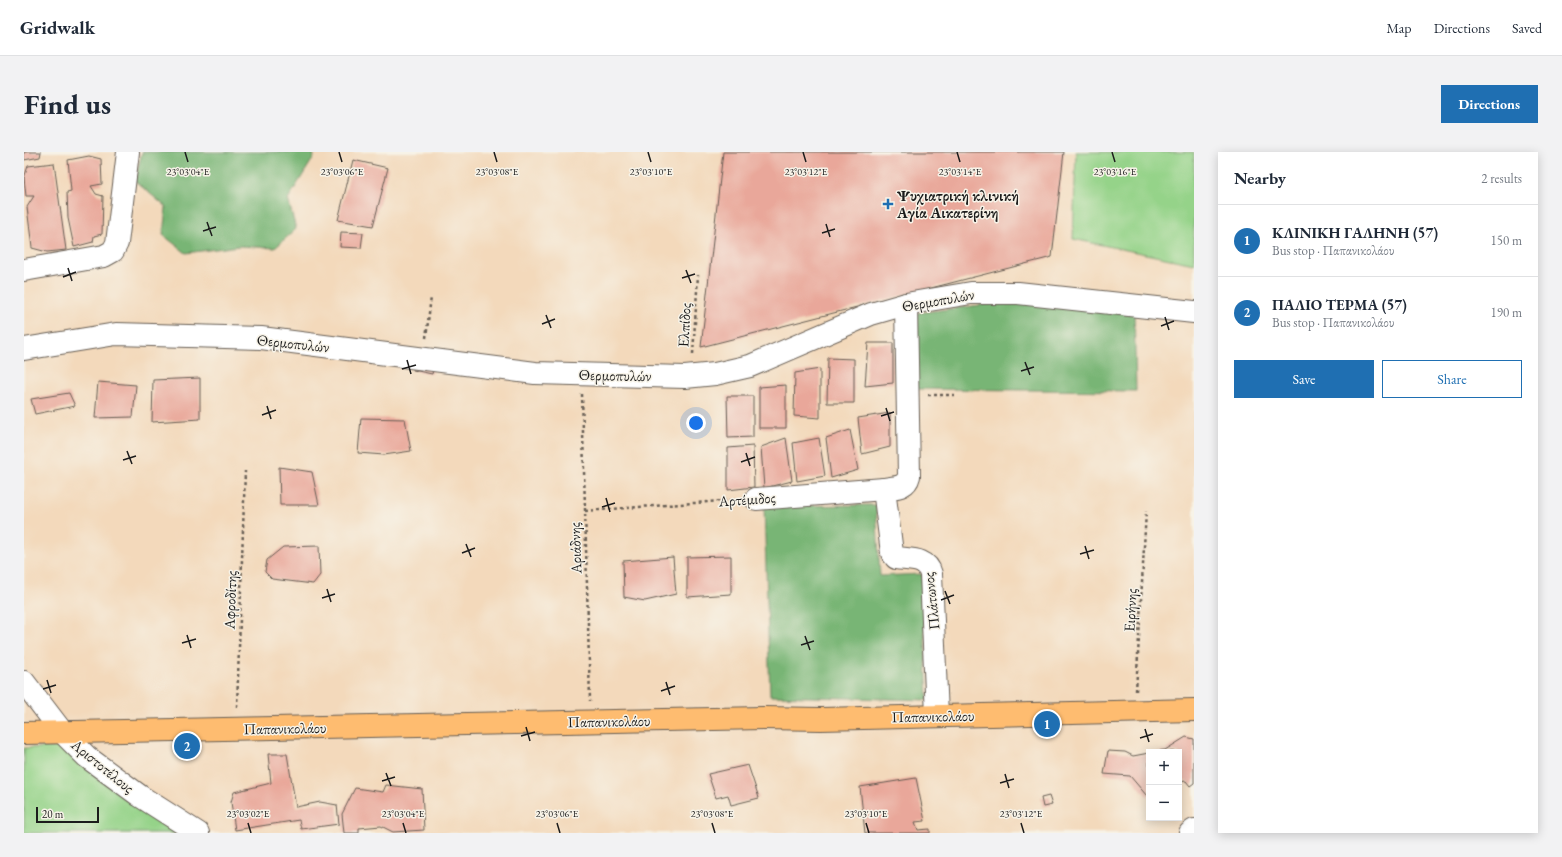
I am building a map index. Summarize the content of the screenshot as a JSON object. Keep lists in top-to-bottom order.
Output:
{
  "streets": {
    "main road": ["Παπανικολάου"],
    "street": [
      "Θερμοπυλών",
      "Αρτέμιδος",
      "Πλάτωνος",
      "Αριστοτέλους"
    ],
    "path": [
      "Ελπίδος",
      "Αριάδνης",
      "Αφροδίτης",
      "Ειρήνης"
    ]
  },
  "crossings": [
    ["Θερμοπυλών", "Ελπίδος"],
    ["Θερμοπυλών", "Αριάδνης"],
    ["Αρτέμιδος", "Αριάδνης"],
    ["Αρτέμιδος", "Πλάτωνος"],
    ["Αριάδνης", "Παπανικολάου"],
    ["Αφροδίτης", "Παπανικολάου"],
    ["Πλάτωνος", "Παπανικολάου"],
    ["Ειρήνης", "Παπανικολάου"],
    ["Παπανικολάου", "Αριστοτέλους"]
  ],
  "places": {
    "health": ["Ψυχιατρική κλινική Αγία Αικατερίνη"]
  },
  "scale_bar": "20 m",
  "page": {
    "header": "Gridwalk",
    "nav": ["Map", "Directions", "Saved"],
    "buttons": [
      "Directions",
      ["Save", "Share"]
    ],
    "title": "Find us",
    "heading": ["Nearby", "2 results"],
    "list": [
      {
        "mark": "1",
        "name": "ΚΛΙΝΙΚΗ ΓΑΛΗΝΗ (57)",
        "note": "Bus stop · Παπανικολάου",
        "value": "150 m"
      },
      {
        "mark": "2",
        "name": "ΠΑΛΙΟ ΤΕΡΜΑ (57)",
        "note": "Bus stop · Παπανικολάου",
        "value": "190 m"
      }
    ],
    "pins": ["1", "2"],
    "map_buttons": ["+", "−"],
    "scale": "20 m"
  },
  "coordinates": [
    "23°03'04\"E",
    "23°03'06\"E",
    "23°03'08\"E",
    "23°03'10\"E",
    "23°03'12\"E",
    "23°03'14\"E",
    "23°03'16\"E",
    "23°03'02\"E"
  ]
}
